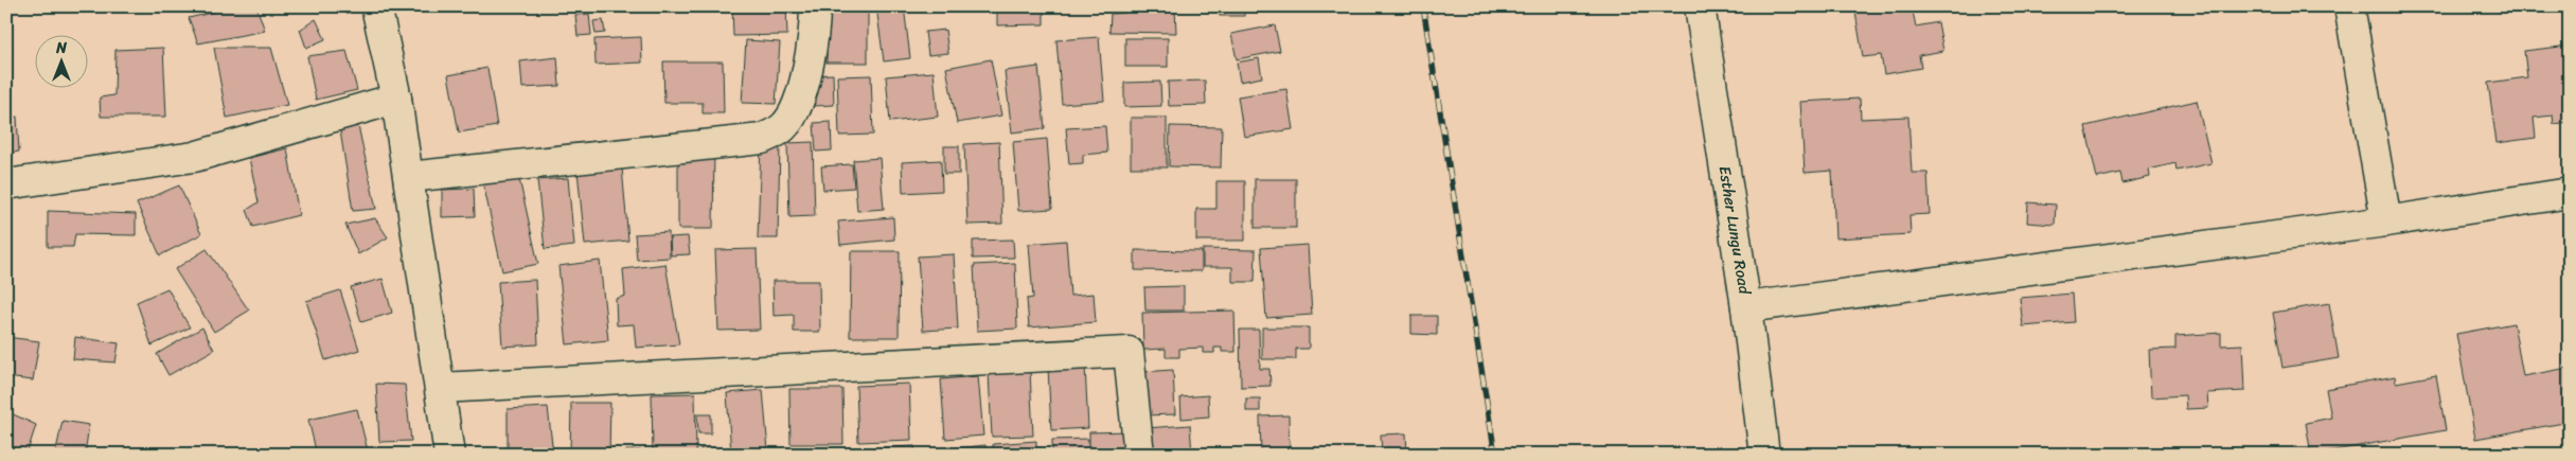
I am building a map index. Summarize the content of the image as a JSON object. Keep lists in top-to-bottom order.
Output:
{
  "streets": {
    "street": ["Esther Lungu Road"]
  },
  "north": "top"
}
